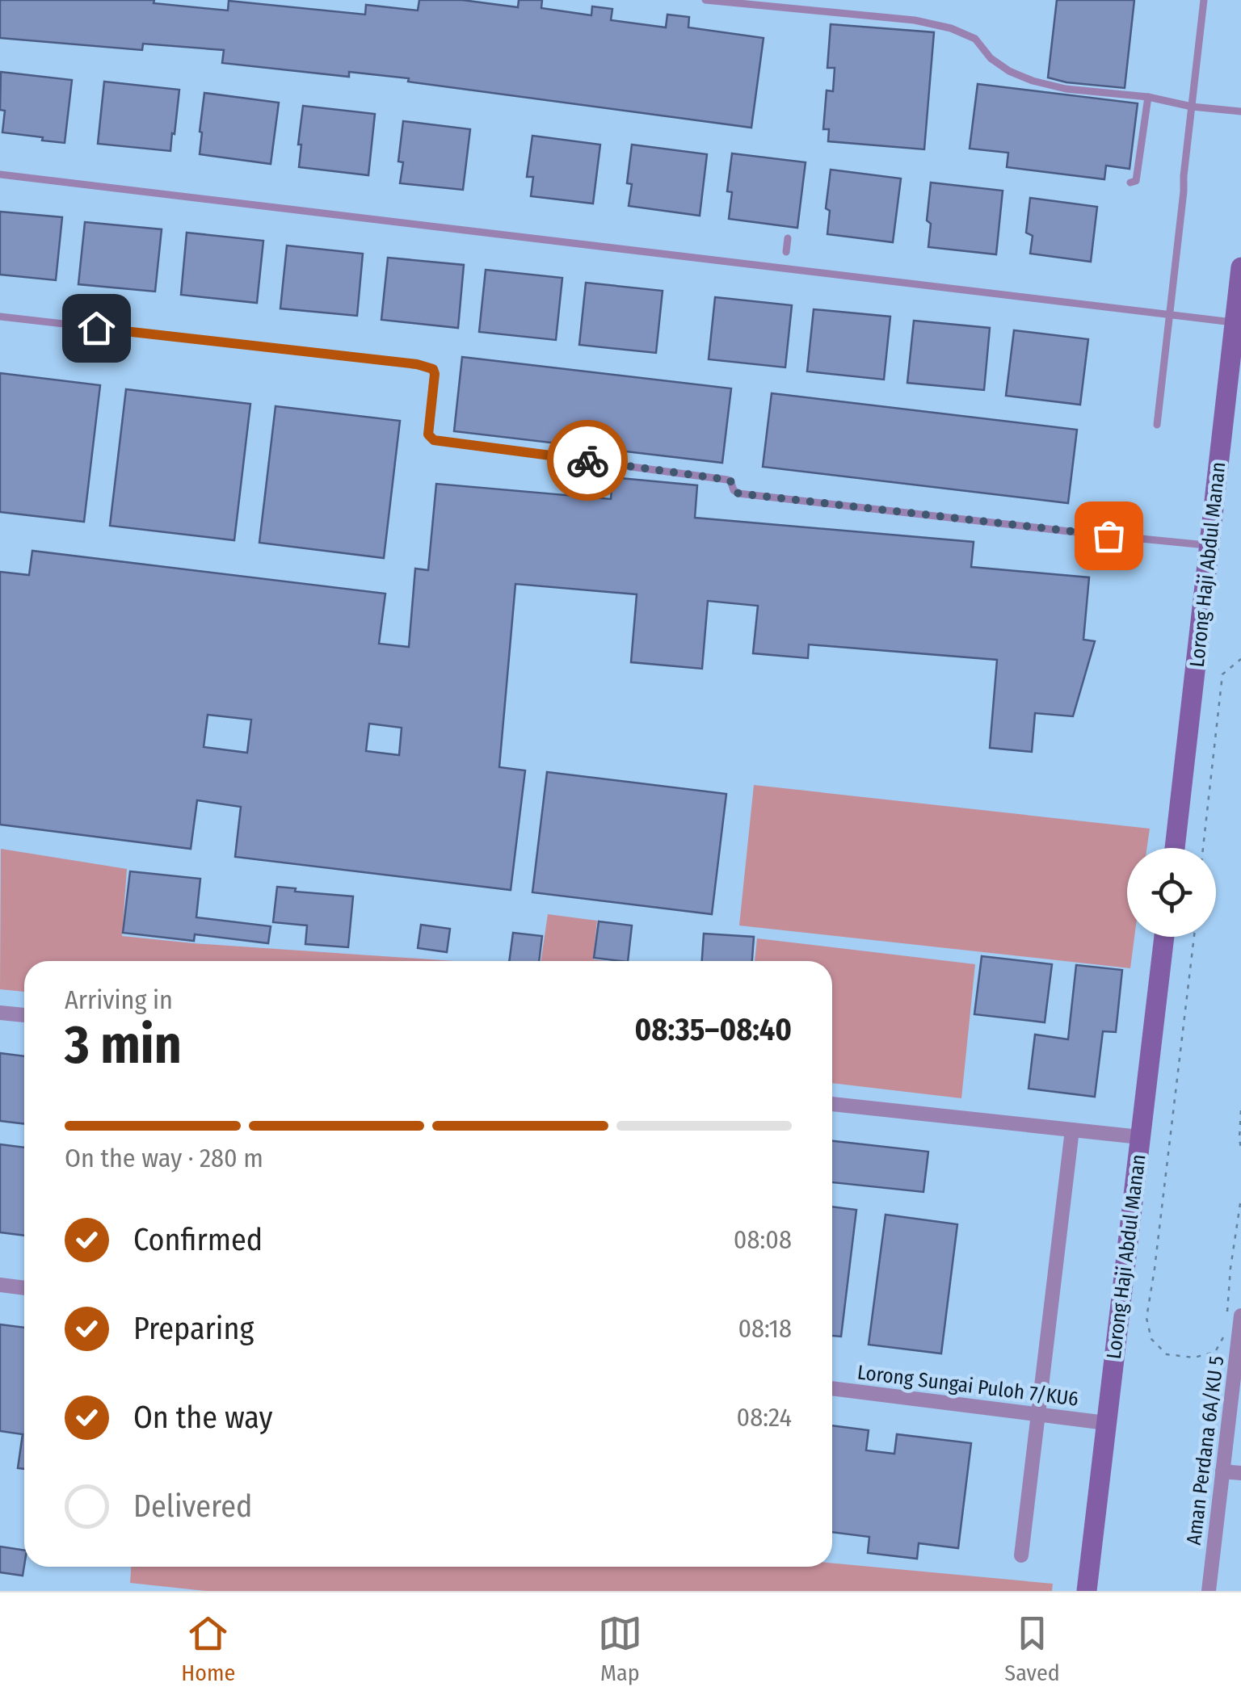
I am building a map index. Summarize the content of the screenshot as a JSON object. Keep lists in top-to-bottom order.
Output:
{
  "streets": {
    "street": ["Lorong Haji Abdul Manan", "Lorong Sungai Puloh 7/KU6", "Aman Perdana 6A/KU 5"]
  },
  "crossings": [
    ["Lorong Haji Abdul Manan", "Lorong Sungai Puloh 7/KU6"]
  ],
  "page": {
    "heading": ["3 min", "Arriving in", "08:35–08:40"],
    "bar": "On the way · 280 m",
    "list": [
      ["Confirmed", "08:08"],
      ["Preparing", "08:18"],
      ["On the way", "08:24"],
      "Delivered"
    ],
    "tabs": ["Home", "Map", "Saved"]
  }
}
